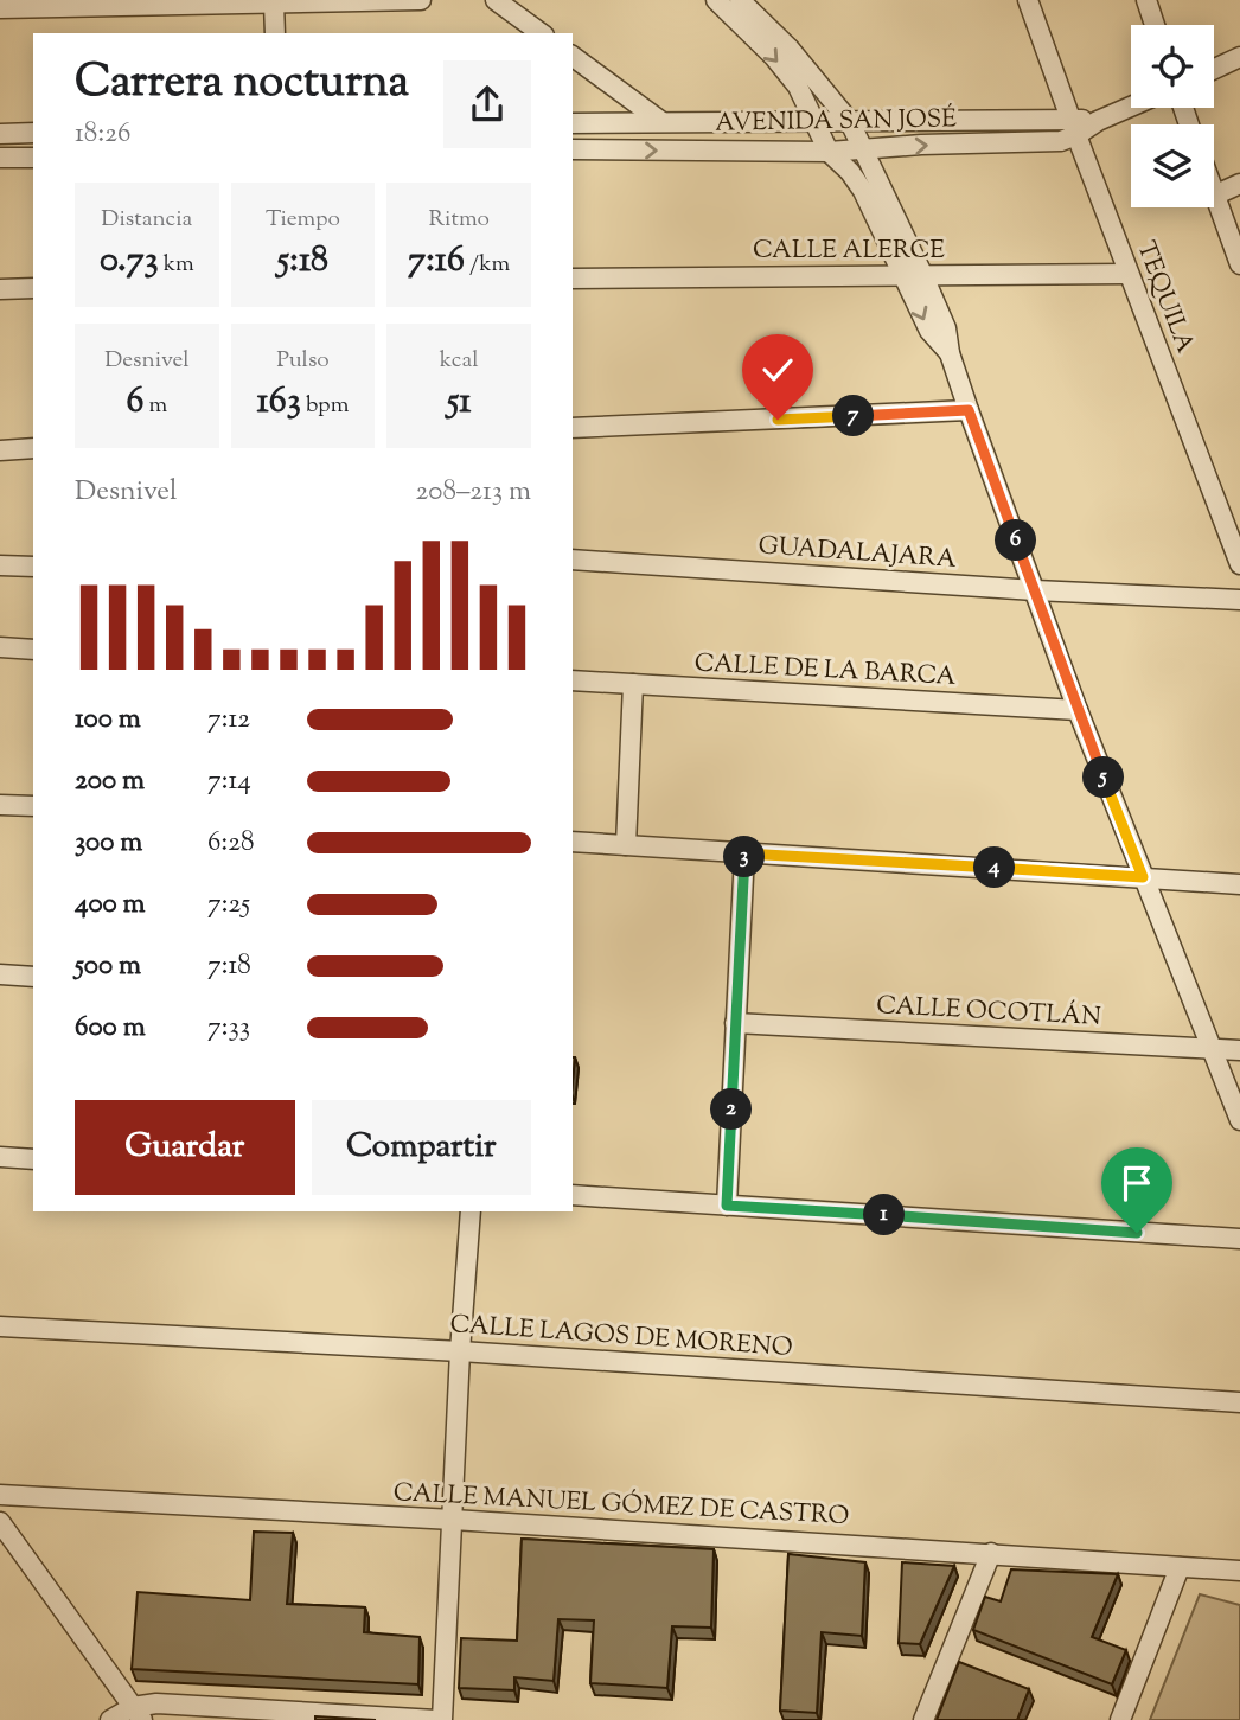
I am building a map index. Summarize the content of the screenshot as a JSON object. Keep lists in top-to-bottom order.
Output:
{
  "streets": {
    "street": [
      "AVENIDA SAN JOSÉ",
      "CALLE ALERCE",
      "TEQUILA",
      "GUADALAJARA",
      "CALLE DE LA BARCA",
      "CALLE OCOTLÁN",
      "CALLE LAGOS DE MORENO",
      "CALLE MANUEL GÓMEZ DE CASTRO"
    ]
  },
  "crossings": [
    ["AVENIDA SAN JOSÉ", "TEQUILA"],
    ["CALLE ALERCE", "TEQUILA"]
  ],
  "page": {
    "heading": ["Carrera nocturna", "18:26"],
    "stats": [
      ["Distancia", "0.73 km"],
      ["Tiempo", "5:18"],
      ["Ritmo", "7:16 /km"],
      ["Desnivel", "6 m"],
      ["Pulso", "163 bpm"],
      ["kcal", "51"]
    ],
    "pins": [
      "7",
      "6",
      "5",
      "3",
      "4",
      "2",
      "1"
    ],
    "chart": ["Desnivel", "208–213 m"],
    "list": [
      {
        "name": "100 m",
        "note": "7:12"
      },
      {
        "name": "200 m",
        "note": "7:14"
      },
      {
        "name": "300 m",
        "note": "6:28"
      },
      {
        "name": "400 m",
        "note": "7:25"
      },
      {
        "name": "500 m",
        "note": "7:18"
      },
      {
        "name": "600 m",
        "note": "7:33"
      }
    ],
    "buttons": ["Guardar", "Compartir"]
  }
}
